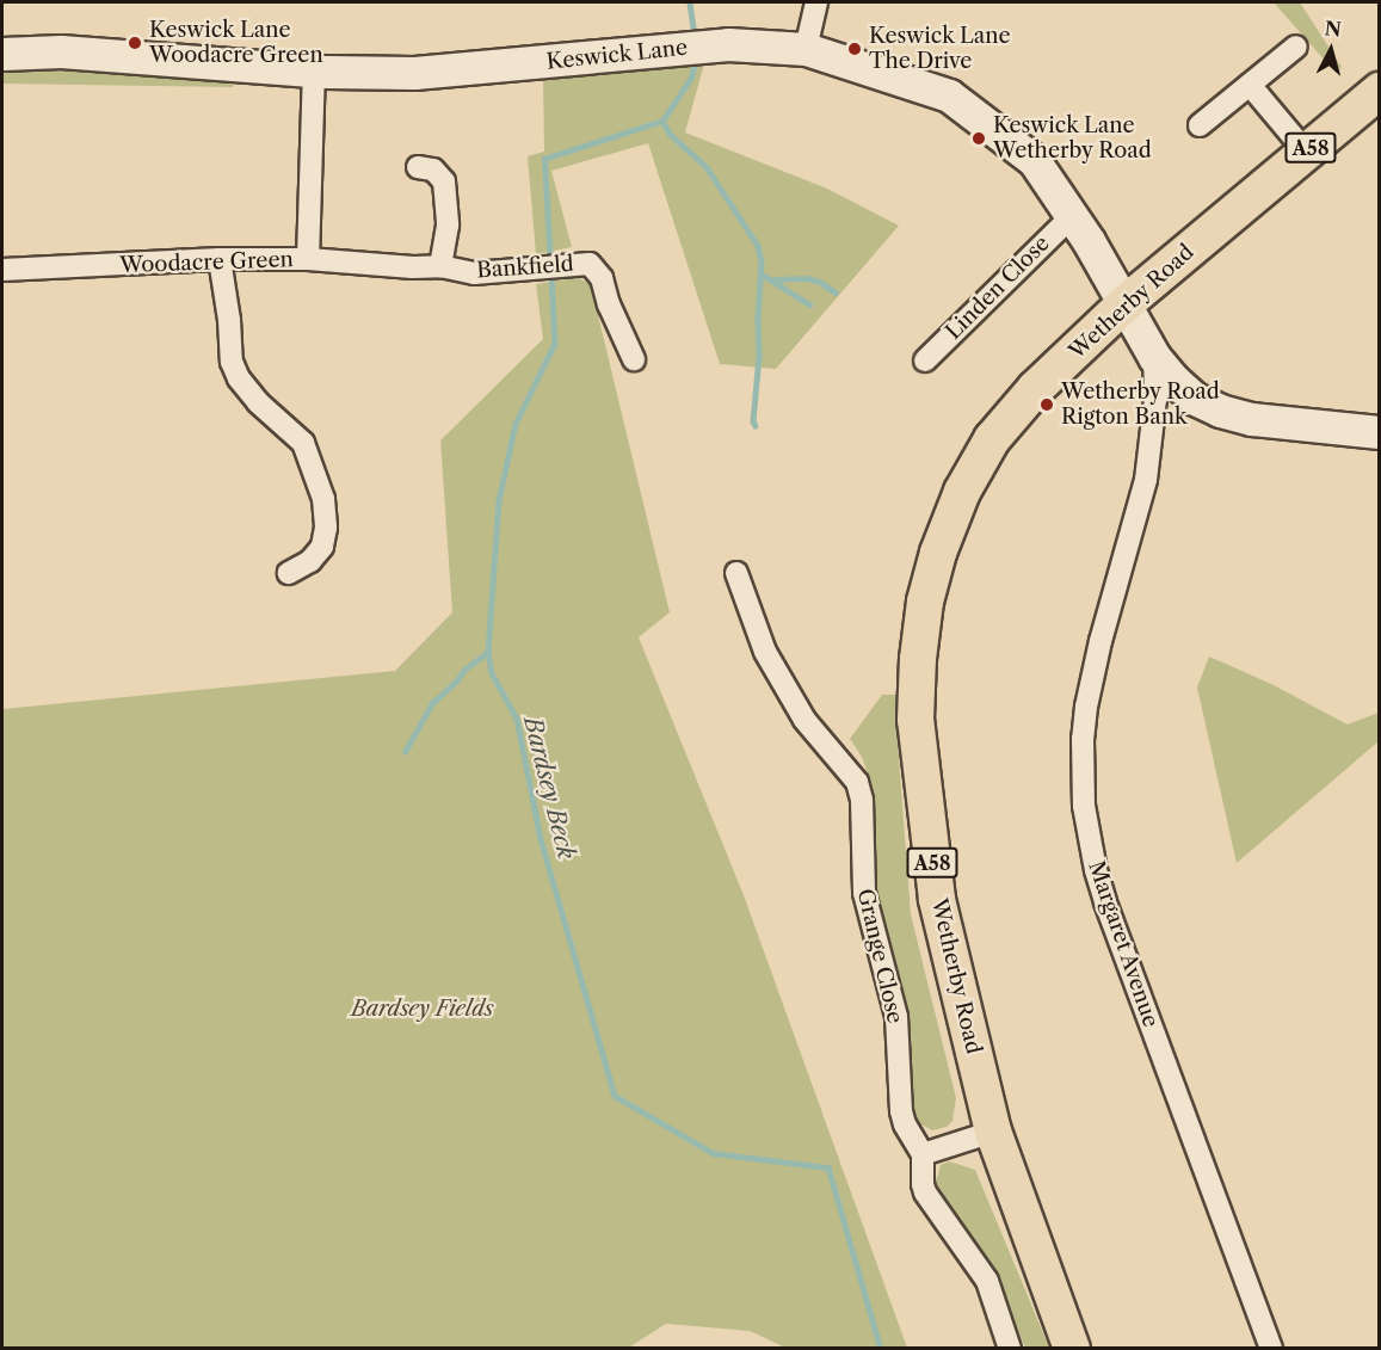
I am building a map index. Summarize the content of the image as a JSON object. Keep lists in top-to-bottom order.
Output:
{
  "streets": {
    "main road": ["A58", "Wetherby Road"],
    "street": [
      "Keswick Lane",
      "Woodacre Green",
      "Bankfield",
      "Linden Close",
      "Margaret Avenue",
      "Grange Close"
    ]
  },
  "crossings": [
    ["Keswick Lane", "Woodacre Green"],
    ["Keswick Lane", "Linden Close"],
    ["Keswick Lane", "Wetherby Road"],
    ["Keswick Lane", "Margaret Avenue"],
    ["Woodacre Green", "Bankfield"]
  ],
  "water": ["Bardsey Beck"],
  "parks": ["Bardsey Fields"],
  "places": [
    "Keswick Lane Woodacre Green",
    "Keswick Lane The Drive",
    "Keswick Lane Wetherby Road",
    "Wetherby Road Rigton Bank"
  ],
  "north": "top"
}
